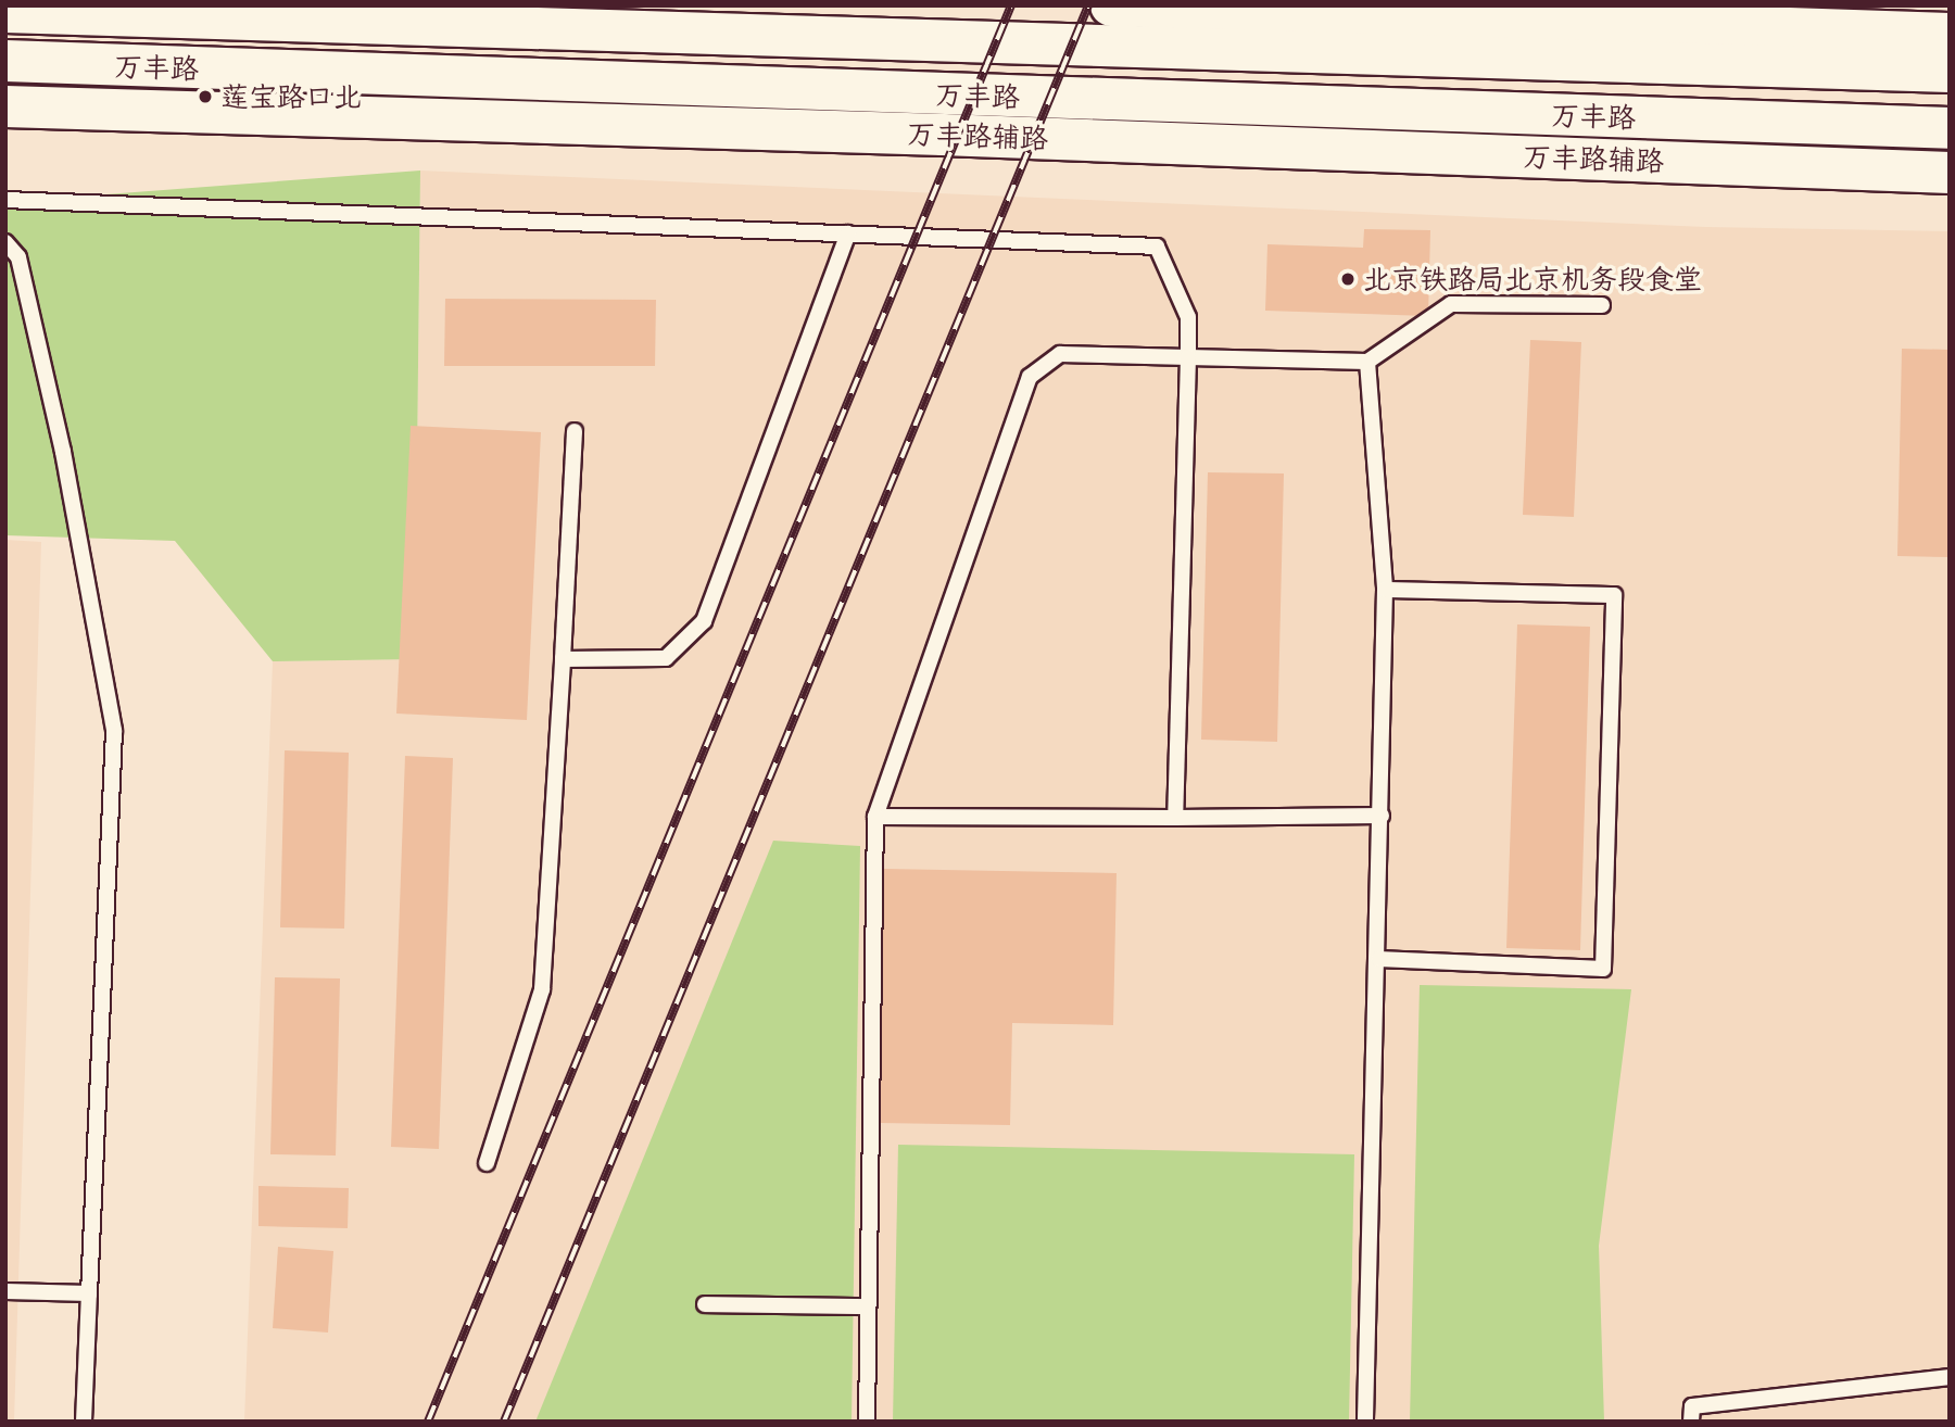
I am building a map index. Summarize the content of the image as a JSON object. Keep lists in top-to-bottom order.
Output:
{
  "streets": {
    "main road": ["万丰路", "万丰路辅路"]
  },
  "places": ["莲宝路口北", "北京铁路局北京机务段食堂"]
}
